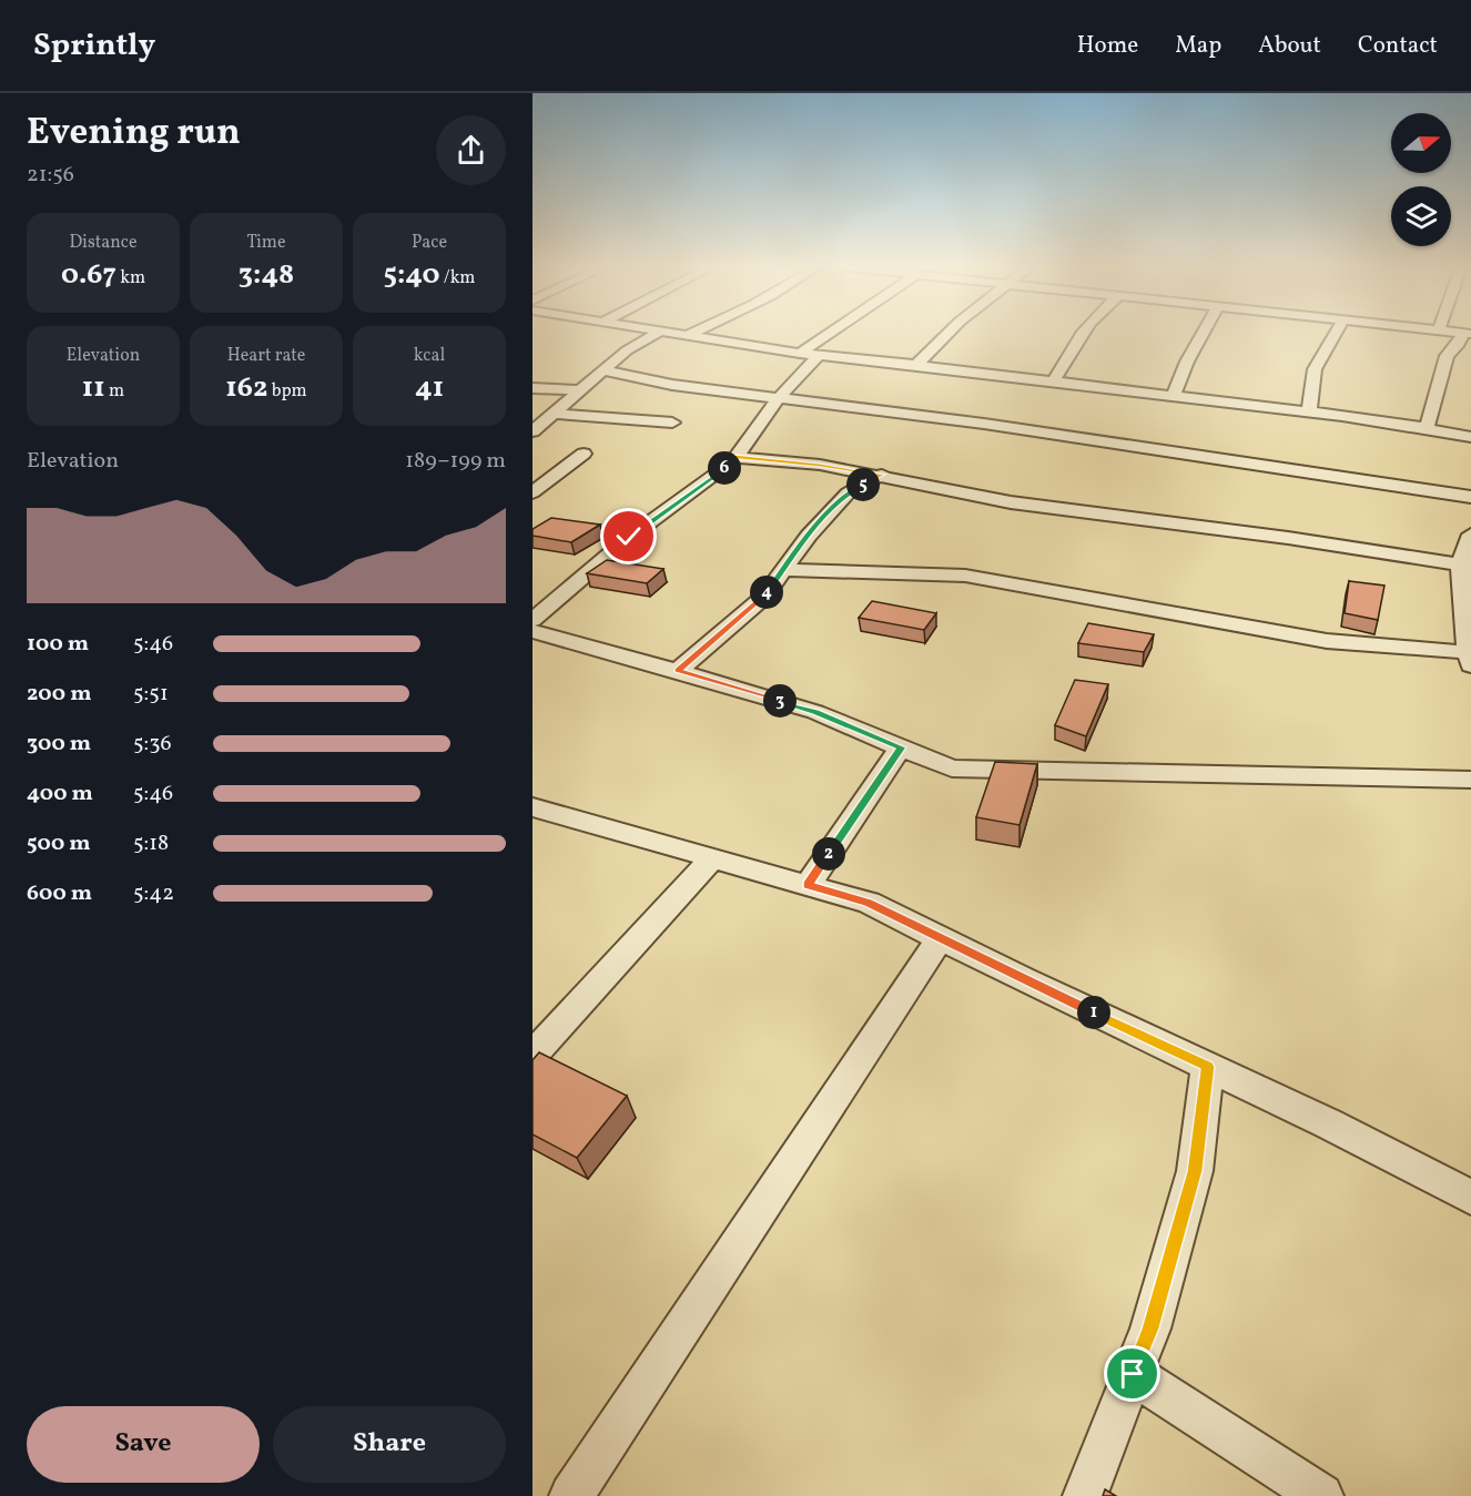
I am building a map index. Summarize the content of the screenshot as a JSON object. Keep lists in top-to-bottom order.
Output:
{
  "north": "right",
  "page": {
    "header": "Sprintly",
    "nav": [
      "Home",
      "Map",
      "About",
      "Contact"
    ],
    "heading": ["Evening run", "21:56"],
    "stats": [
      ["Distance", "0.67 km"],
      ["Time", "3:48"],
      ["Pace", "5:40 /km"],
      ["Elevation", "11 m"],
      ["Heart rate", "162 bpm"],
      ["kcal", "41"]
    ],
    "chart": ["Elevation", "189–199 m"],
    "pins": [
      "6",
      "5",
      "4",
      "3",
      "2",
      "1"
    ],
    "list": [
      {
        "name": "100 m",
        "note": "5:46"
      },
      {
        "name": "200 m",
        "note": "5:51"
      },
      {
        "name": "300 m",
        "note": "5:36"
      },
      {
        "name": "400 m",
        "note": "5:46"
      },
      {
        "name": "500 m",
        "note": "5:18"
      },
      {
        "name": "600 m",
        "note": "5:42"
      }
    ],
    "buttons": ["Save", "Share"]
  }
}
